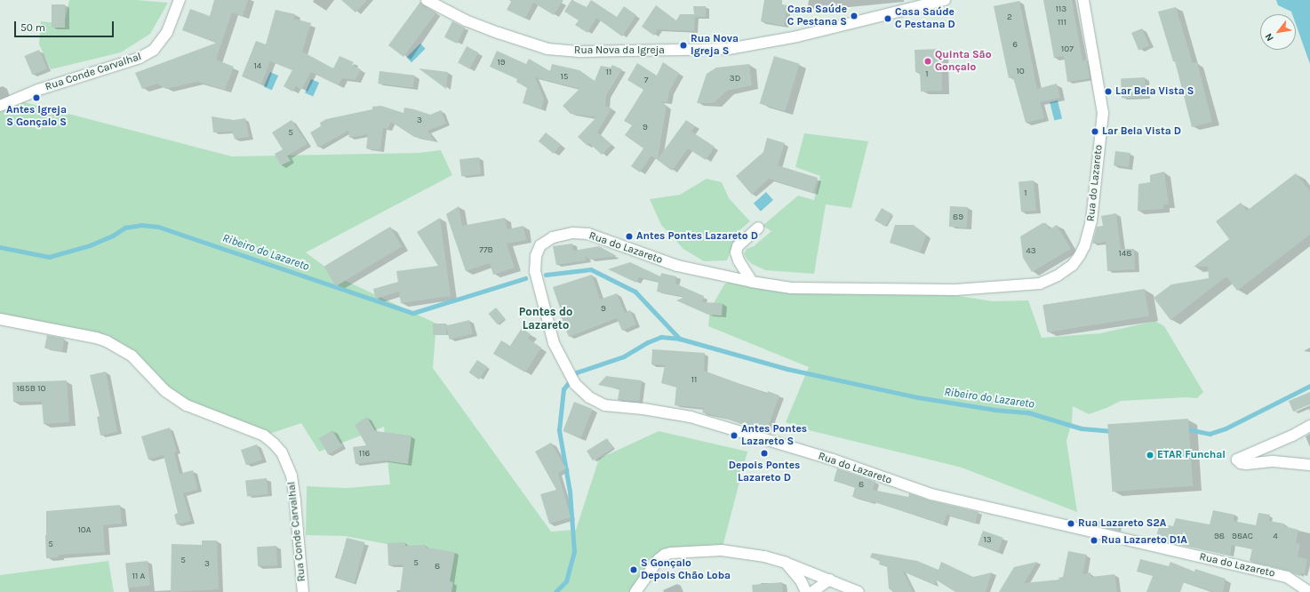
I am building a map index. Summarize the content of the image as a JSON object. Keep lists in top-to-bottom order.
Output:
{
  "streets": {
    "street": ["Rua Nova da Igreja", "Rua Conde Carvalhal", "Rua do Lazareto"]
  },
  "districts": ["Pontes do Lazareto"],
  "water": ["Ribeiro do Lazareto"],
  "places": [
    "Casa Saúde C Pestana S",
    "Casa Saúde C Pestana D",
    "Rua Nova Igreja S",
    "Quinta São Gonçalo",
    "Lar Bela Vista S",
    "Antes Igreja S Gonçalo S",
    "Lar Bela Vista D",
    "Antes Pontes Lazareto D",
    "Antes Pontes Lazareto S",
    "Depois Pontes Lazareto D",
    "ETAR Funchal",
    "Rua Lazareto S2A",
    "Rua Lazareto D1A",
    "S Gonçalo Depois Chão Loba"
  ],
  "house_numbers": [
    "113",
    "2",
    "111",
    "6",
    "107",
    "19",
    "14",
    "10",
    "11",
    "1",
    "15",
    "3D",
    "7",
    "3",
    "9",
    "5",
    "1",
    "89",
    "77B",
    "43",
    "148",
    "9",
    "11",
    "185B 10",
    "116",
    "8",
    "10A",
    "98",
    "98AC",
    "4",
    "13",
    "5",
    "5",
    "5",
    "3",
    "8",
    "11 A"
  ],
  "scale_bar": "50 m",
  "north": "bottom left"
}
